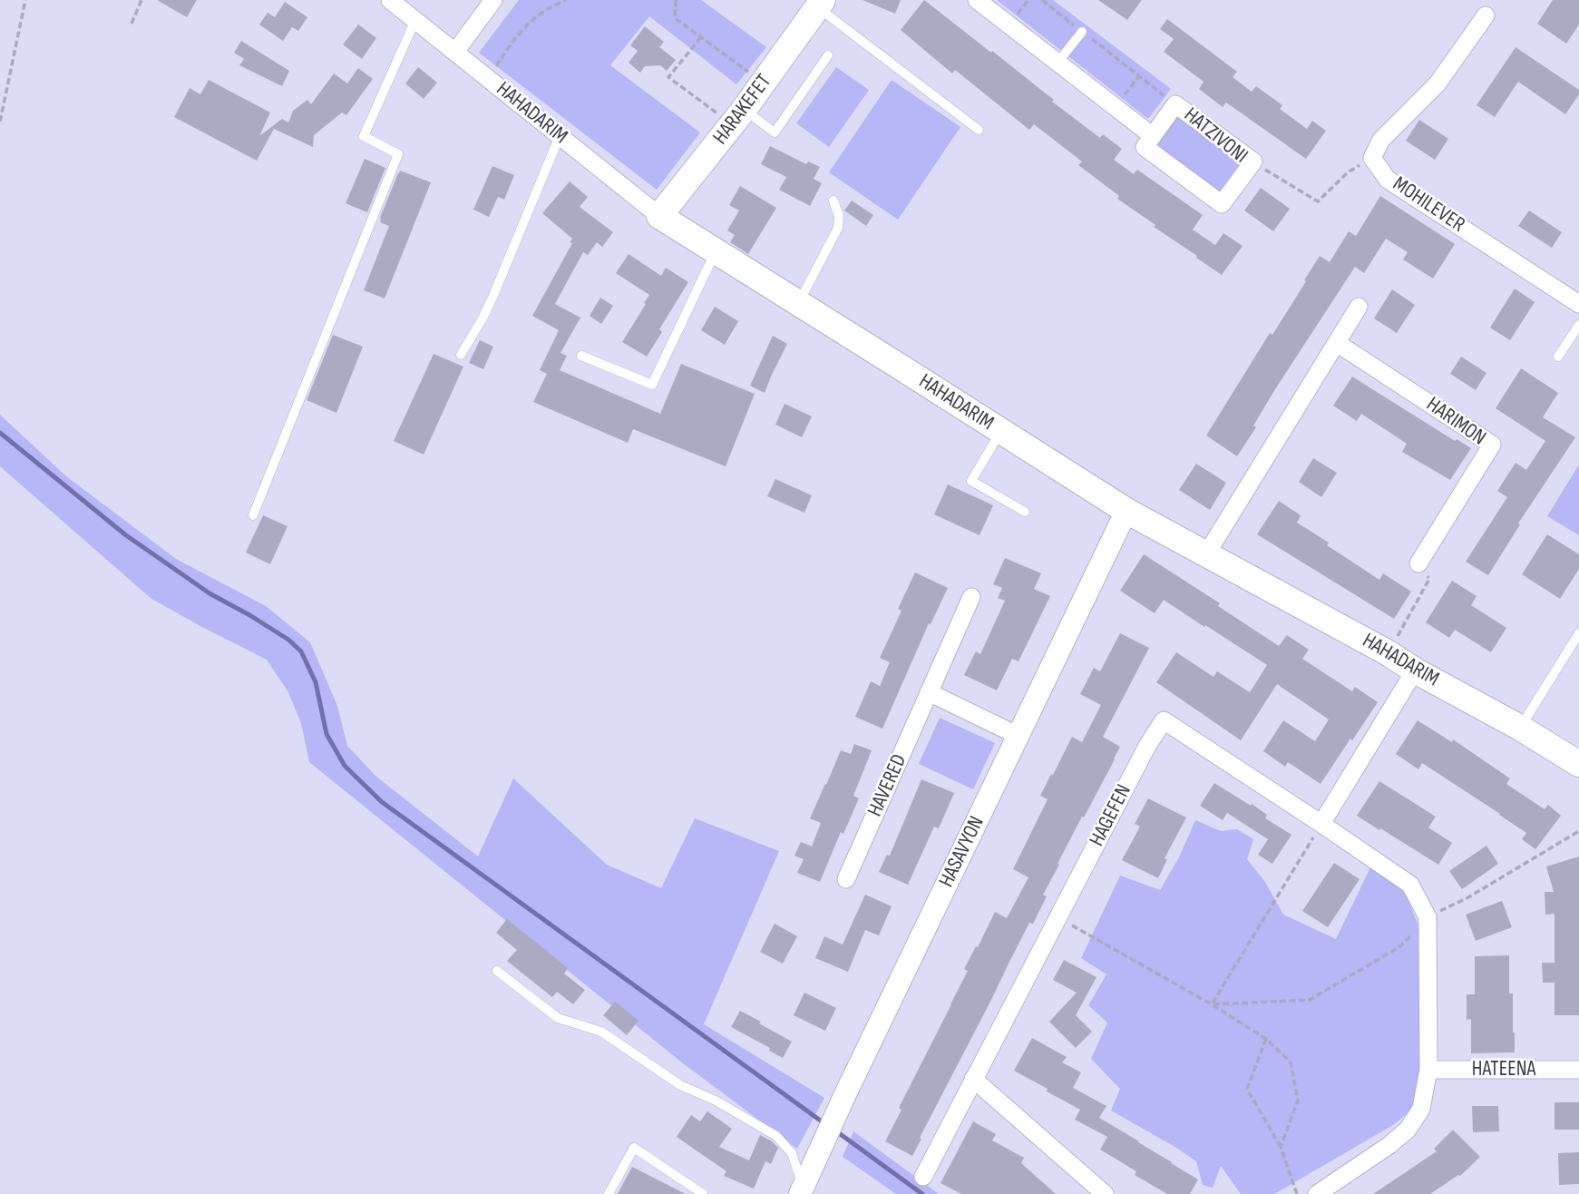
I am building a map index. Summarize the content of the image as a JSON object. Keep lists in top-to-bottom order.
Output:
{
  "streets": {
    "main road": ["HARAKEFET", "HAHADARIM"],
    "street": [
      "HATZIVONI",
      "MOHILEVER",
      "HARIMON",
      "HAVERED",
      "HAGEFEN",
      "HASAVYON",
      "HATEENA"
    ]
  },
  "crossings": [
    ["HARAKEFET", "HAHADARIM"],
    ["HAHADARIM", "HASAVYON"],
    ["HAGEFEN", "HATEENA"]
  ]
}
